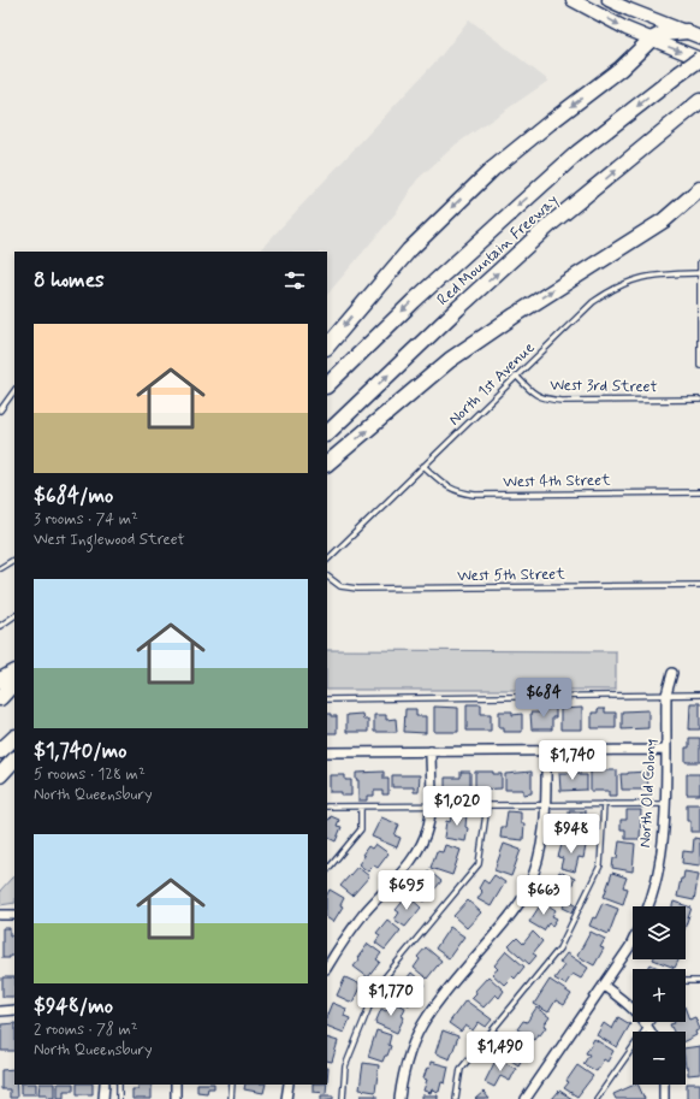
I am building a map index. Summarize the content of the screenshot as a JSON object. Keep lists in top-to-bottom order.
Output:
{
  "streets": {
    "highway": ["Red Mountain Freeway"],
    "street": ["North Old Colony"],
    "lane": [
      "North 1st Avenue",
      "West 3rd Street",
      "West 4th Street",
      "West 5th Street"
    ]
  },
  "crossings": [
    ["North 1st Avenue", "West 3rd Street"],
    ["North 1st Avenue", "West 4th Street"]
  ],
  "page": {
    "heading": "8 homes",
    "list": [
      {
        "name": "$684/mo",
        "note": "3 rooms · 74 m² · West Inglewood Street"
      },
      {
        "name": "$1,740/mo",
        "note": "5 rooms · 128 m² · North Queensbury"
      },
      {
        "name": "$948/mo",
        "note": "2 rooms · 78 m² · North Queensbury"
      }
    ],
    "price": [
      "$684",
      "$1,740",
      "$1,020",
      "$948",
      "$695",
      "$663",
      "$1,770",
      "$1,490"
    ],
    "map_buttons": ["+", "−"]
  }
}
